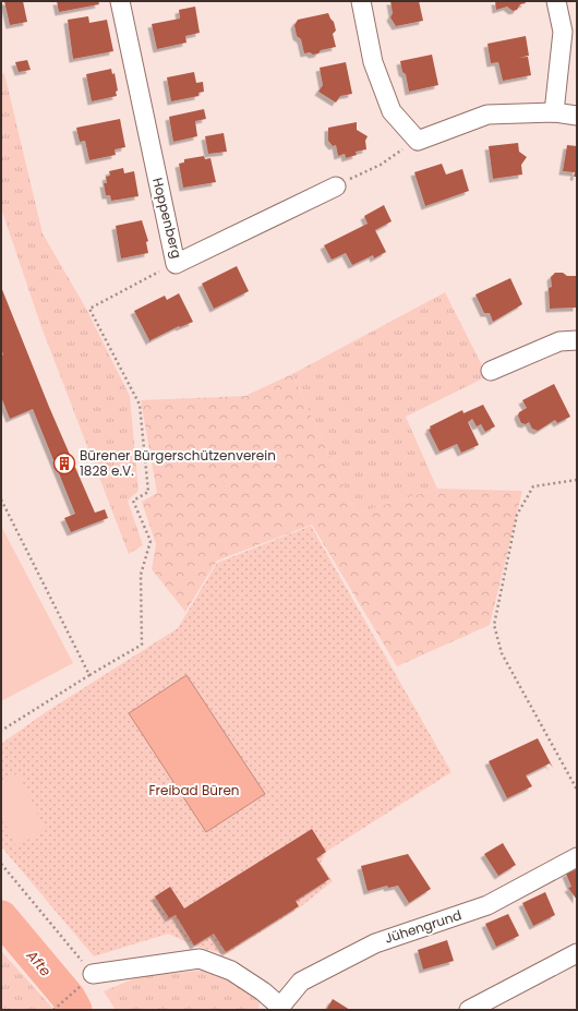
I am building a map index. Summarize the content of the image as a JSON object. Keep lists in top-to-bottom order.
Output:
{
  "streets": {
    "street": ["Hoppenberg", "Jühengrund"]
  },
  "water": ["Afte"],
  "parks": ["Freibad Büren"],
  "places": {
    "building": ["Bürener Bürgerschützenverein 1828 e.V."]
  }
}
